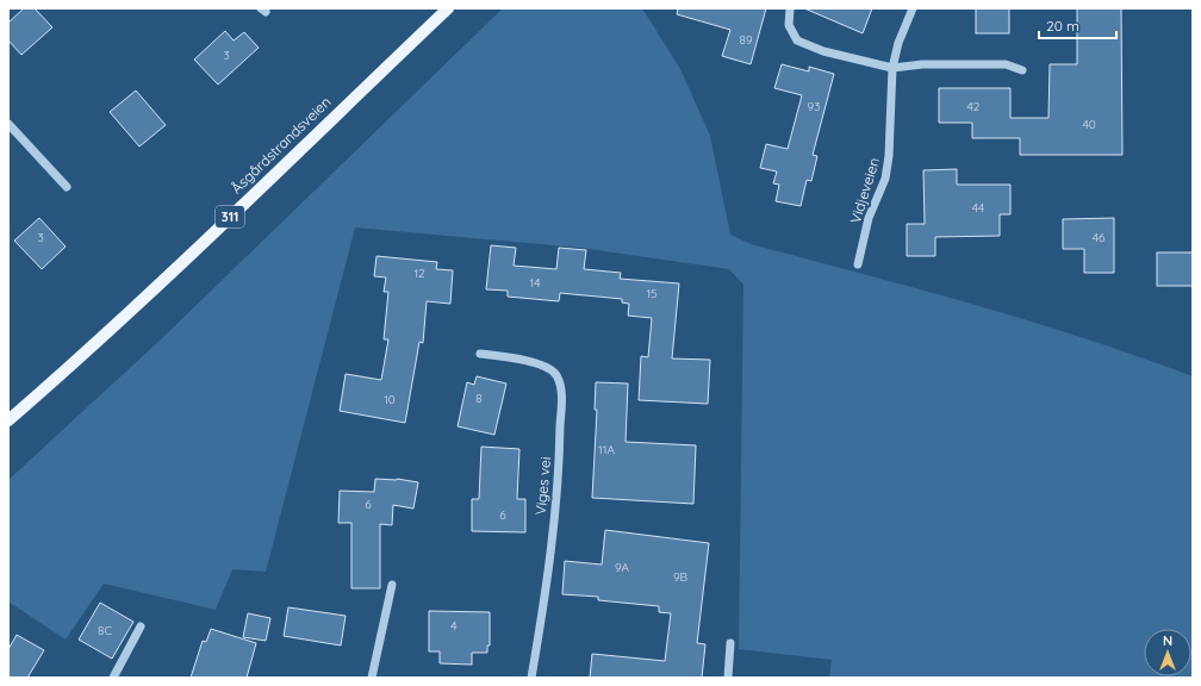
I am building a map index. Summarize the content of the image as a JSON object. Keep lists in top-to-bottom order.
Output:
{
  "streets": {
    "main road": ["Åsgårdstrandsveien", "311"],
    "street": ["Vidjeveien", "Viges vei"]
  },
  "house_numbers": [
    "89",
    "3",
    "93",
    "42",
    "40",
    "44",
    "3",
    "46",
    "12",
    "14",
    "15",
    "8",
    "10",
    "11A",
    "6",
    "6",
    "9A",
    "9B",
    "4",
    "8C"
  ],
  "scale_bar": "20 m",
  "north": "top"
}
